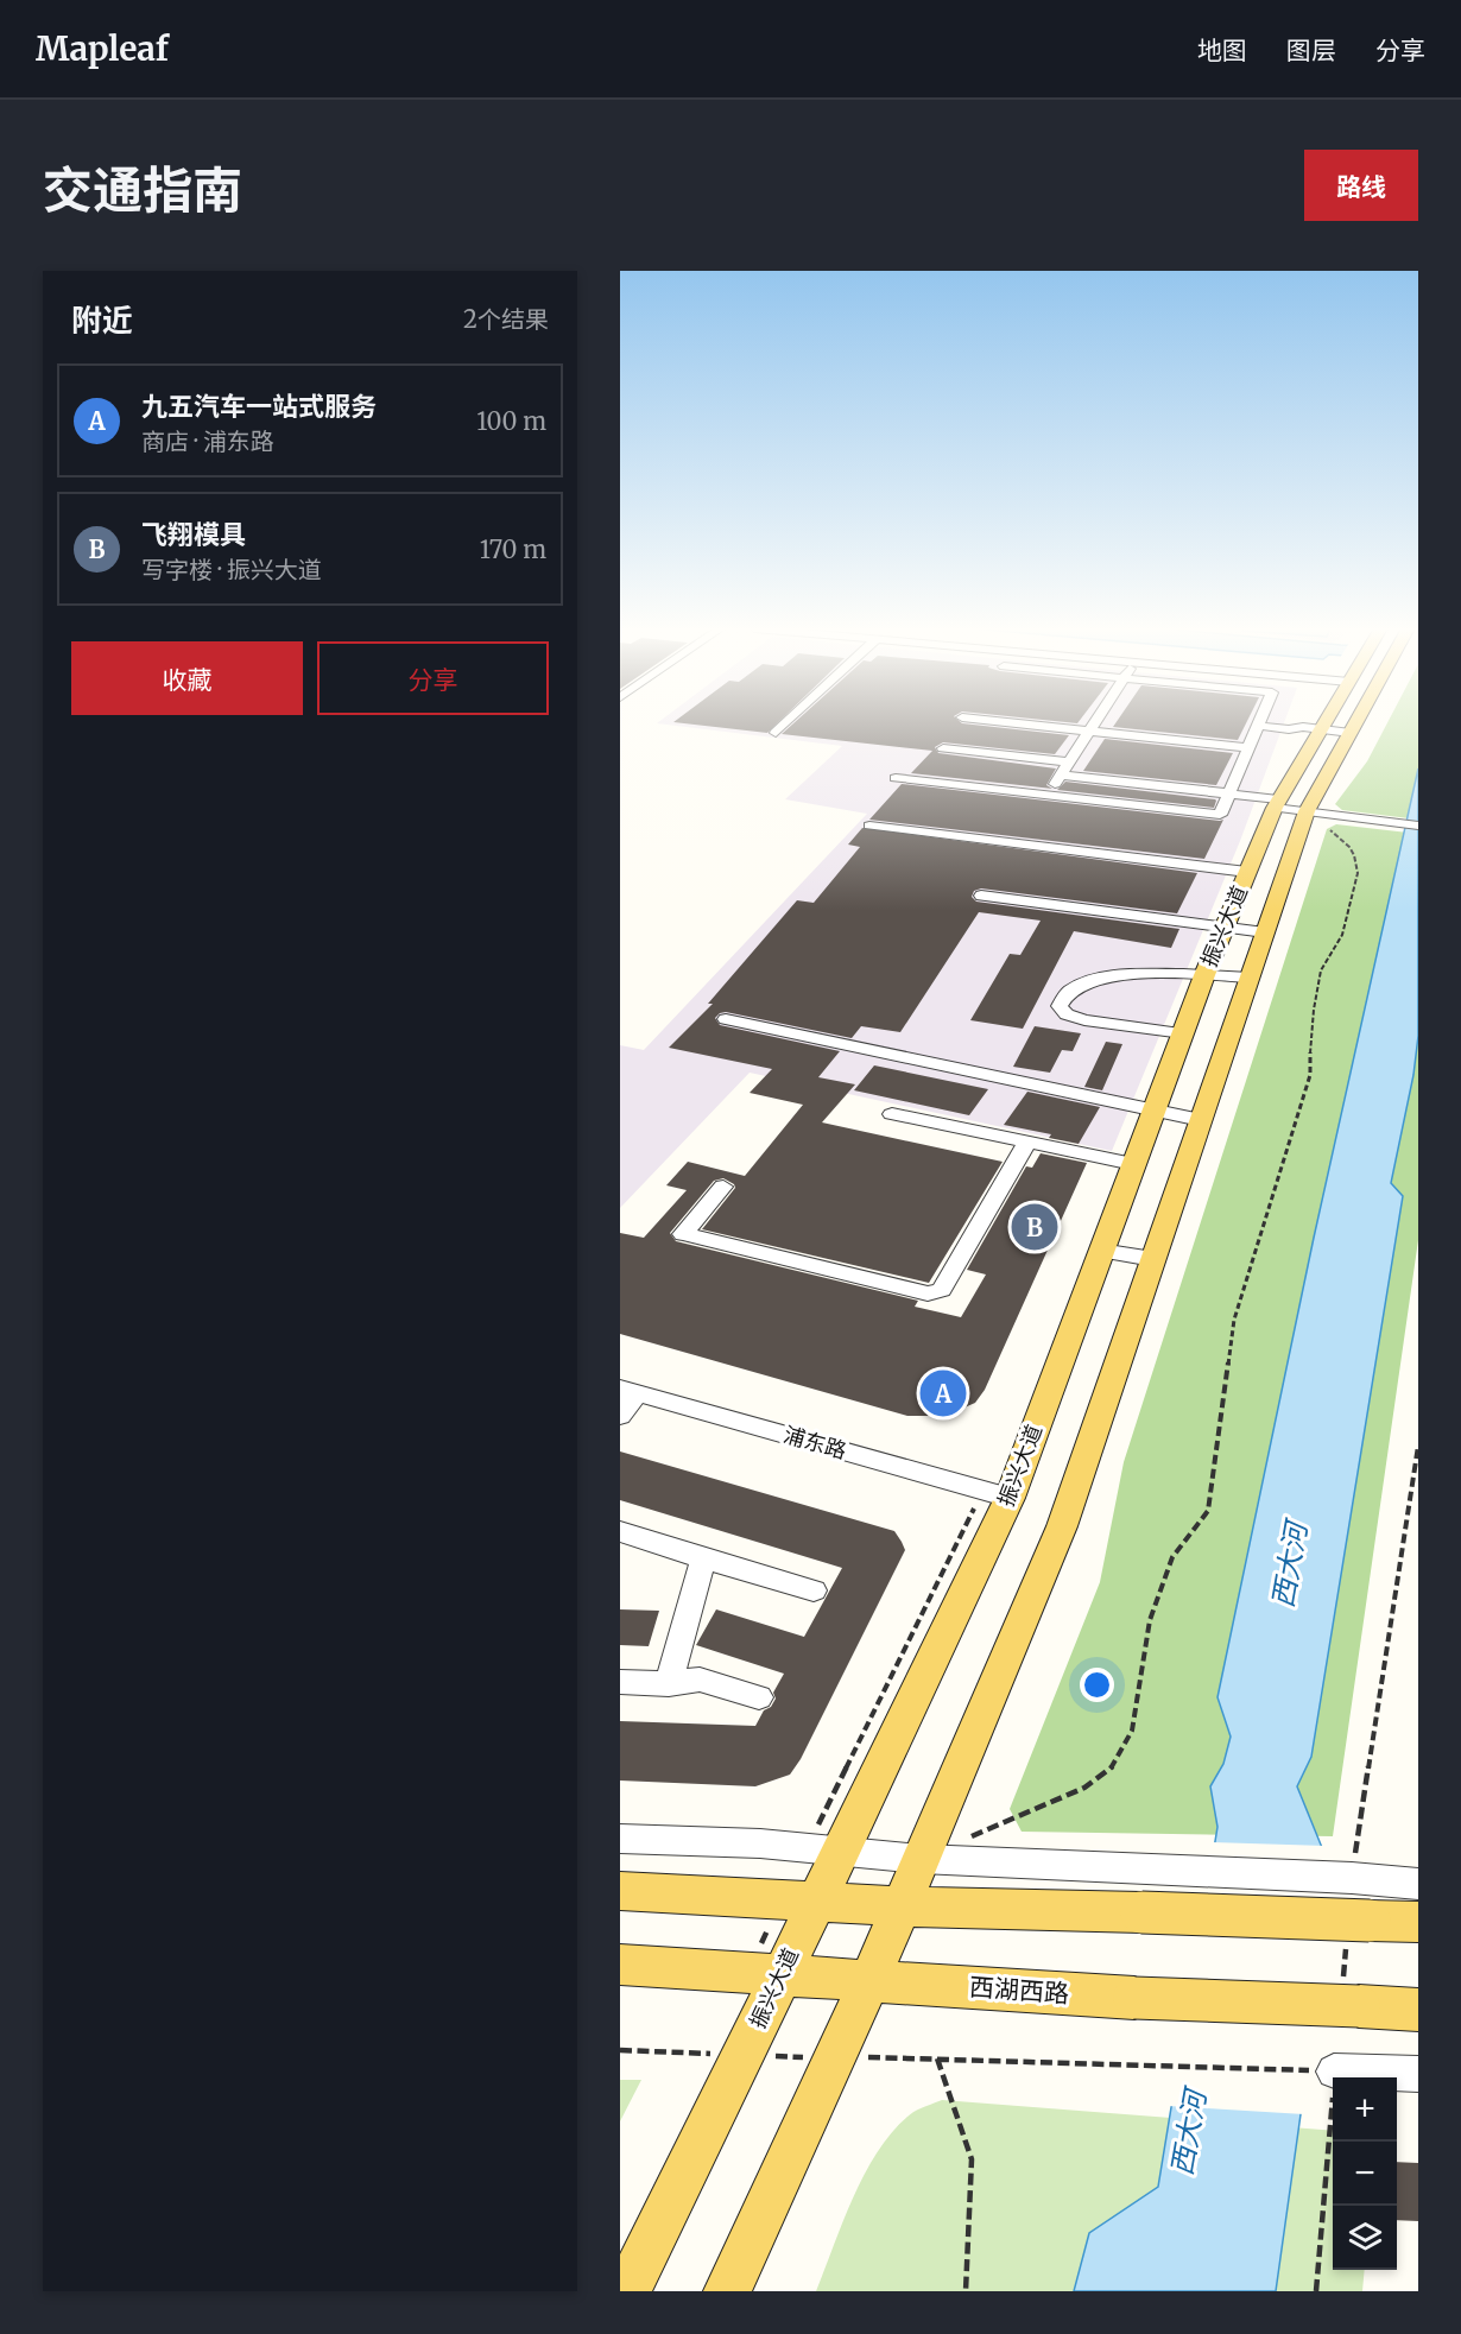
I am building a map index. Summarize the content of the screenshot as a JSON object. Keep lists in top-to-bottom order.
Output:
{
  "streets": {
    "main road": ["振兴大道", "西湖西路"],
    "street": ["浦东路"]
  },
  "crossings": [
    ["振兴大道", "浦东路"],
    ["振兴大道", "西湖西路"]
  ],
  "water": ["西大河"],
  "page": {
    "header": "Mapleaf",
    "nav": ["地图", "图层", "分享"],
    "title": "交通指南",
    "buttons": [
      "路线",
      ["收藏", "分享"]
    ],
    "heading": ["附近", "2个结果"],
    "list": [
      {
        "mark": "A",
        "name": "九五汽车一站式服务",
        "note": "商店 · 浦东路",
        "value": "100 m"
      },
      {
        "mark": "B",
        "name": "飞翔模具",
        "note": "写字楼 · 振兴大道",
        "value": "170 m"
      }
    ],
    "pins": ["B", "A"],
    "map_buttons": ["+", "−"]
  }
}
